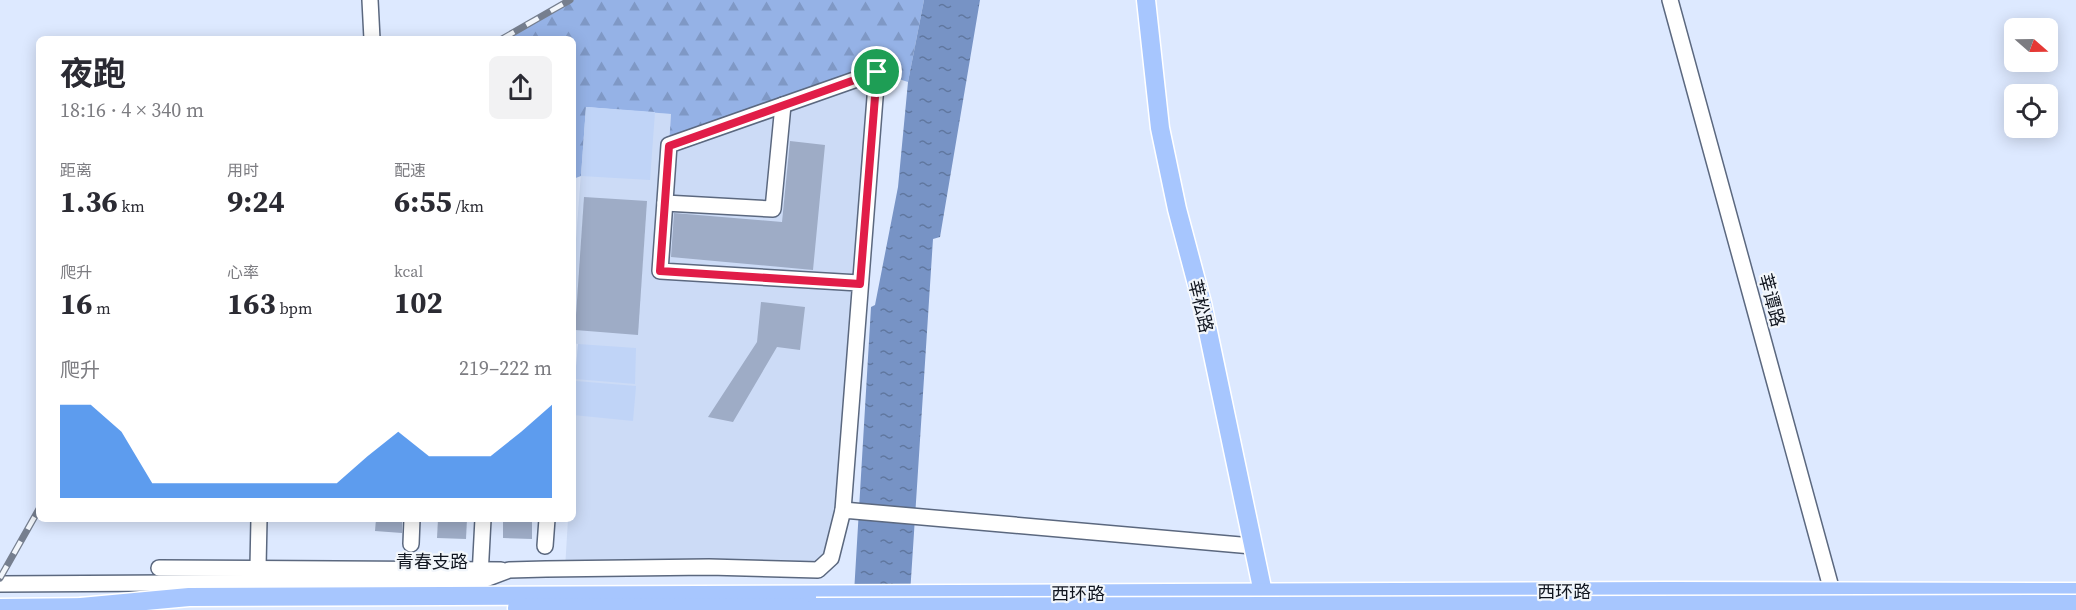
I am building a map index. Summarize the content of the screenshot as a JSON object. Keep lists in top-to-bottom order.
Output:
{
  "streets": {
    "main road": ["莘松路", "西环路"],
    "street": ["莘谭路", "青春支路"]
  },
  "crossings": [
    ["莘谭路", "西环路"],
    ["莘松路", "西环路"]
  ],
  "north": "right",
  "page": {
    "heading": ["夜跑", "18:16 · 4 × 340 m"],
    "stats": [
      ["距离", "1.36 km"],
      ["用时", "9:24"],
      ["配速", "6:55 /km"],
      ["爬升", "16 m"],
      ["心率", "163 bpm"],
      ["kcal", "102"]
    ],
    "chart": ["爬升", "219–222 m"]
  }
}
